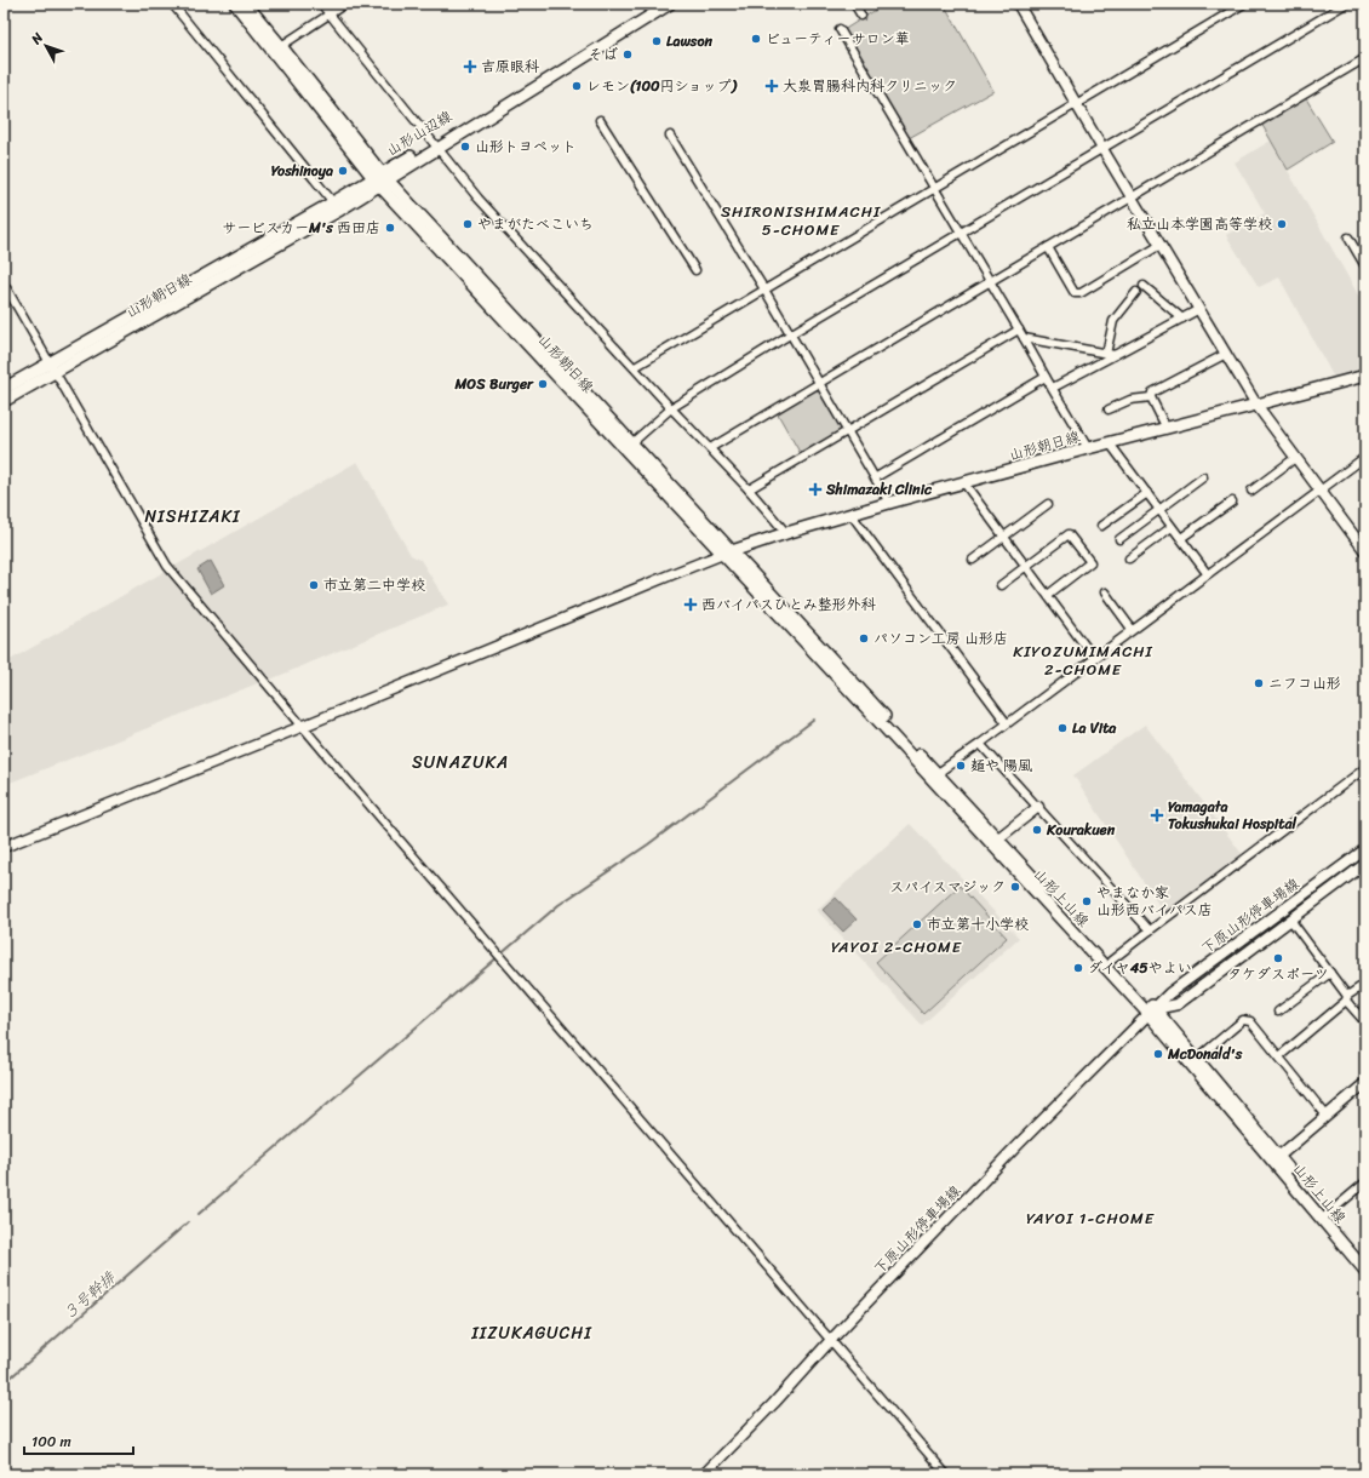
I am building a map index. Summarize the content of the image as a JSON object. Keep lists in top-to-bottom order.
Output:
{
  "streets": {
    "main road": ["山形山辺線", "山形朝日線", "山形上山線"],
    "street": ["下原山形停車場線"]
  },
  "crossings": [
    ["山形山辺線", "山形朝日線"],
    ["山形朝日線", "山形上山線"],
    ["山形上山線", "下原山形停車場線"]
  ],
  "districts": [
    "SHIRONISHIMACHI 5-CHOME",
    "NISHIZAKI",
    "KIYOZUMIMACHI 2-CHOME",
    "SUNAZUKA",
    "YAYOI 2-CHOME",
    "YAYOI 1-CHOME",
    "IIZUKAGUCHI"
  ],
  "water": ["３号幹排"],
  "places": {
    "other": [
      "ビューティーサロン華",
      "Lawson",
      "そば",
      "レモン(100円ショップ)",
      "山形トヨペット",
      "Yoshinoya",
      "やまがたべこいち",
      "私立山本学園高等学校",
      "サービスカーM's 西田店",
      "MOS Burger",
      "市立第二中学校",
      "パソコン工房 山形店",
      "ニフコ山形",
      "La Vita",
      "麺や 陽風",
      "Kourakuen",
      "スパイスマジック",
      "やまなか家 山形西バイパス店",
      "市立第十小学校",
      "タケダスポーツ",
      "ダイヤ45やよい",
      "McDonald's"
    ],
    "health": [
      "吉原眼科",
      "大泉胃腸科内科クリニック",
      "Shimazaki Clinic",
      "西バイパスひとみ整形外科",
      "Yamagata Tokushukai Hospital"
    ]
  },
  "scale_bar": "100 m",
  "north": "top left"
}
